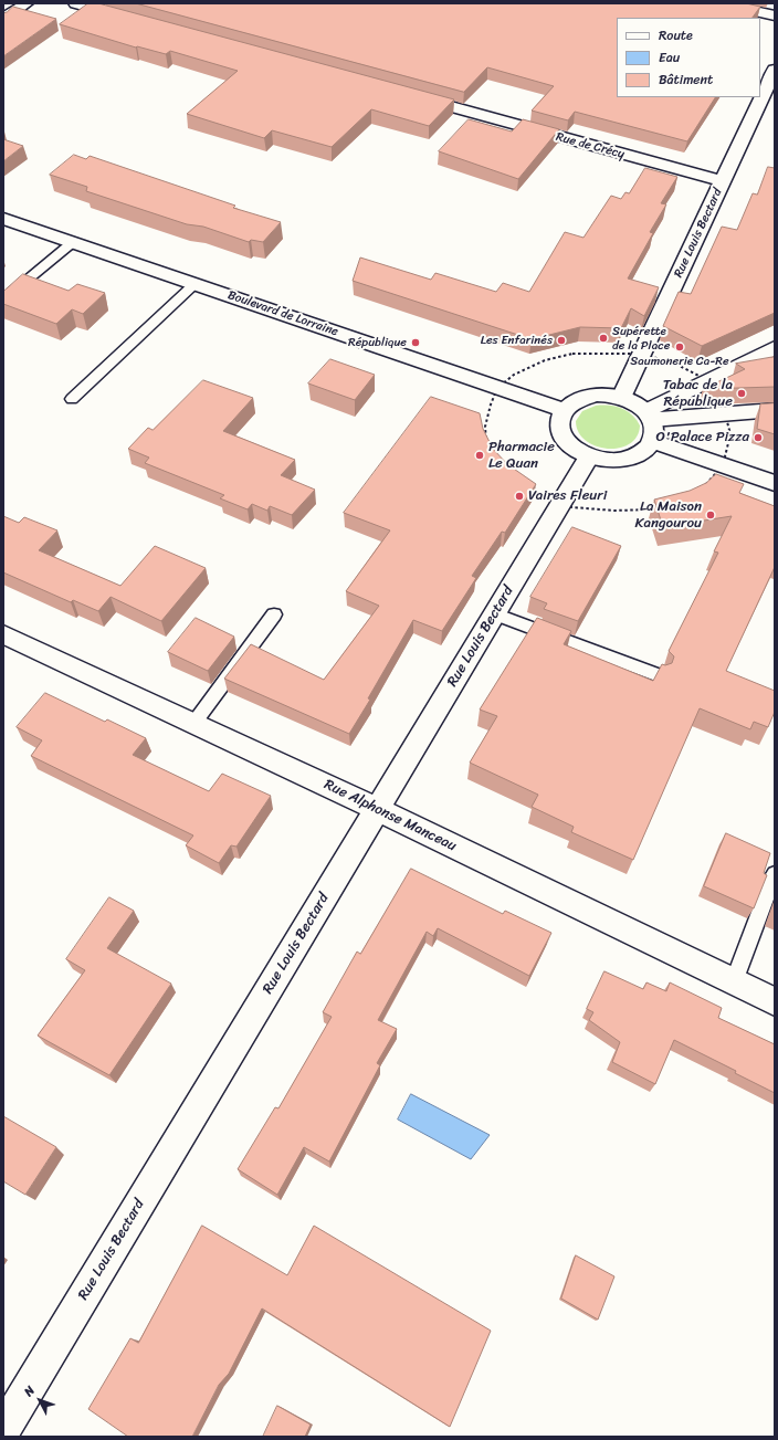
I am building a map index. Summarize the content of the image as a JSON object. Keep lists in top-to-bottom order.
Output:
{
  "streets": {
    "street": [
      "Rue de Crécy",
      "Rue Louis Bectard",
      "Boulevard de Lorraine",
      "Rue Alphonse Manceau"
    ]
  },
  "crossings": [
    ["Rue de Crécy", "Rue Louis Bectard"],
    ["Rue Louis Bectard", "Boulevard de Lorraine"],
    ["Rue Louis Bectard", "Rue Alphonse Manceau"]
  ],
  "places": [
    "Supérette de la Place",
    "Les Enfarinés",
    "République",
    "Saumonerie Ca-Re",
    "Tabac de la République",
    "O'Palace Pizza",
    "Pharmacie Le Quan",
    "Vaires Fleuri",
    "La Maison Kangourou"
  ],
  "legend": ["Route", "Eau", "Bâtiment"],
  "north": "top left"
}
